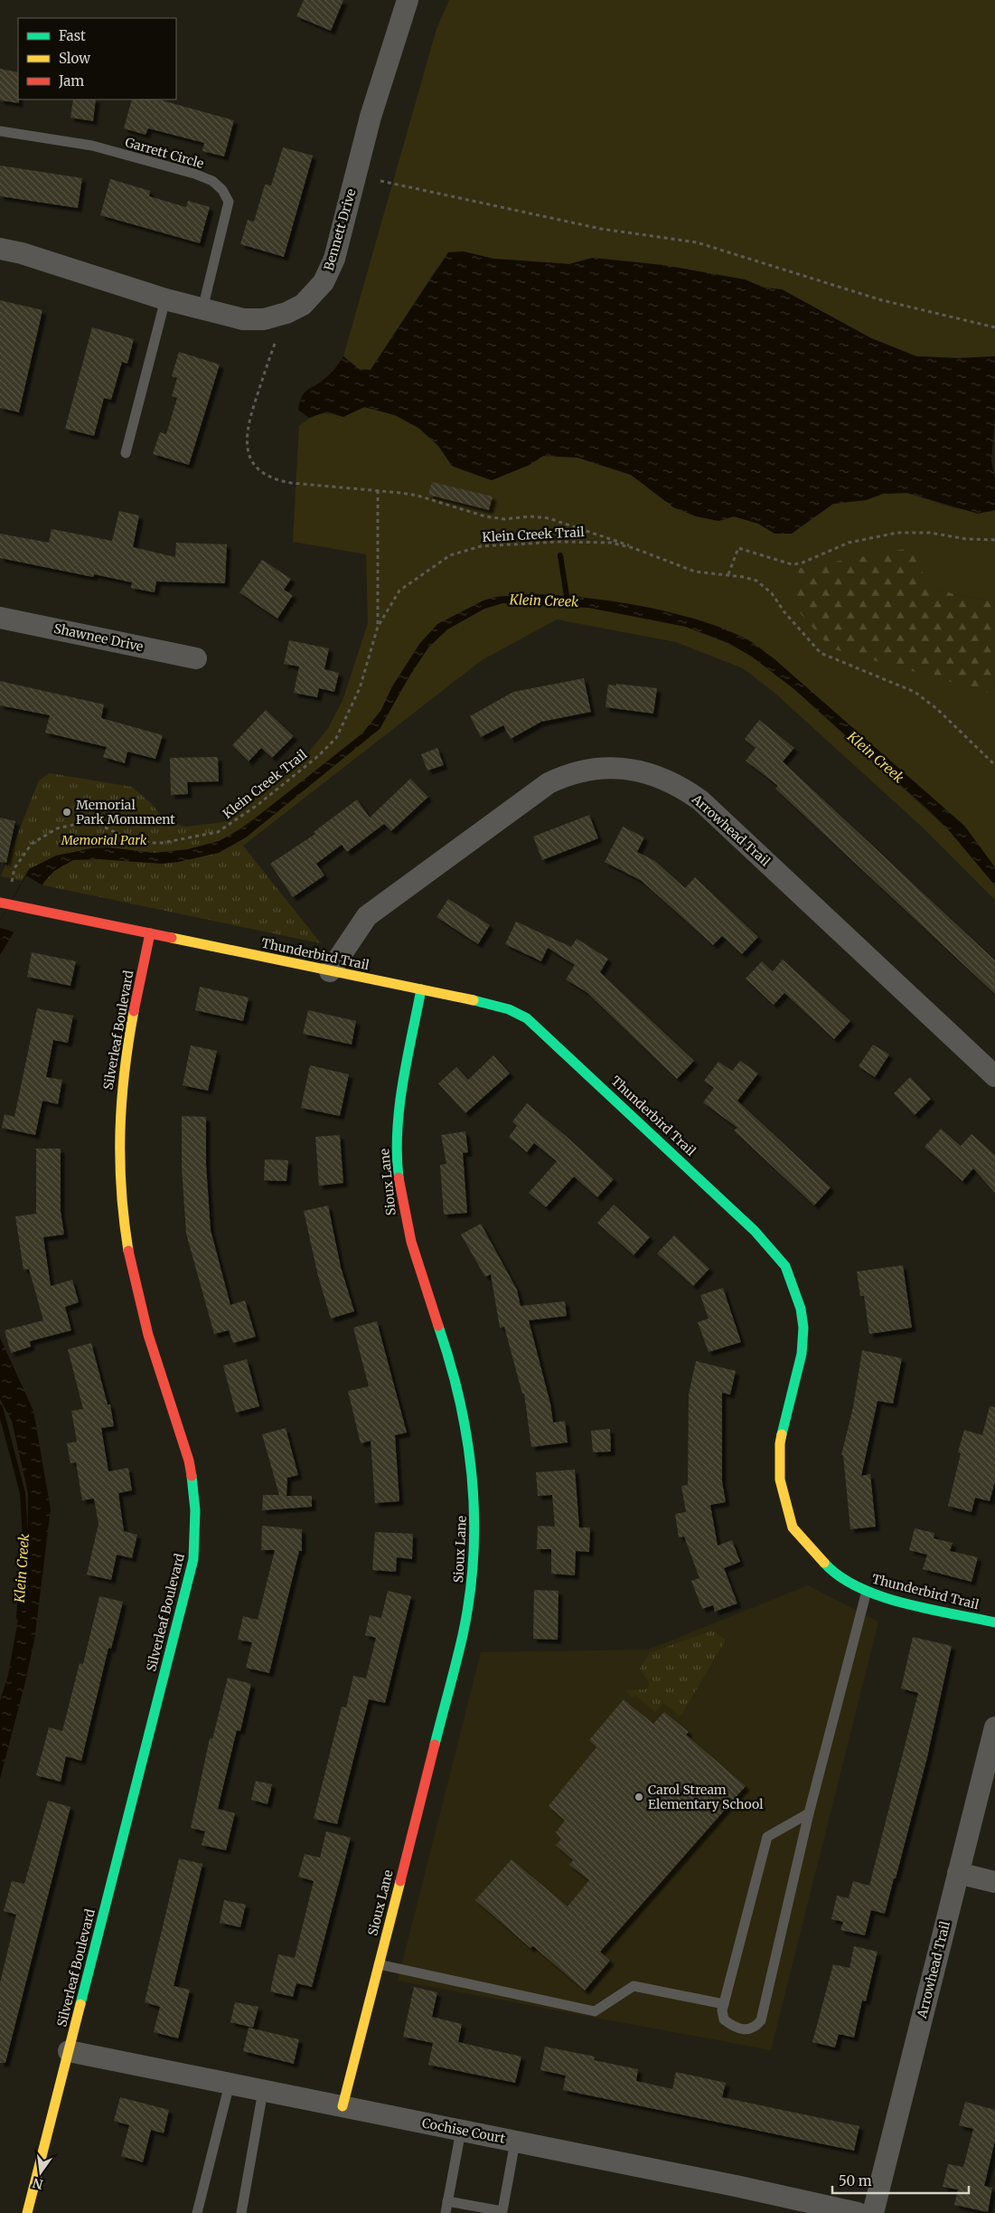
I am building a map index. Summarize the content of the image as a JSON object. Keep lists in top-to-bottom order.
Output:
{
  "streets": {
    "street": [
      "Bennett Drive",
      "Shawnee Drive",
      "Arrowhead Trail",
      "Thunderbird Trail",
      "Silverleaf Boulevard",
      "Sioux Lane",
      "Cochise Court"
    ],
    "lane": ["Garrett Circle"],
    "path": ["Klein Creek Trail"]
  },
  "crossings": [
    ["Garrett Circle", "Bennett Drive"],
    ["Arrowhead Trail", "Thunderbird Trail"],
    ["Thunderbird Trail", "Silverleaf Boulevard"],
    ["Thunderbird Trail", "Sioux Lane"],
    ["Silverleaf Boulevard", "Cochise Court"],
    ["Sioux Lane", "Cochise Court"]
  ],
  "water": ["Klein Creek"],
  "parks": ["Memorial Park"],
  "places": ["Memorial Park Monument", "Carol Stream Elementary School"],
  "legend": ["Fast", "Slow", "Jam"],
  "scale_bar": "50 m",
  "north": "bottom"
}
